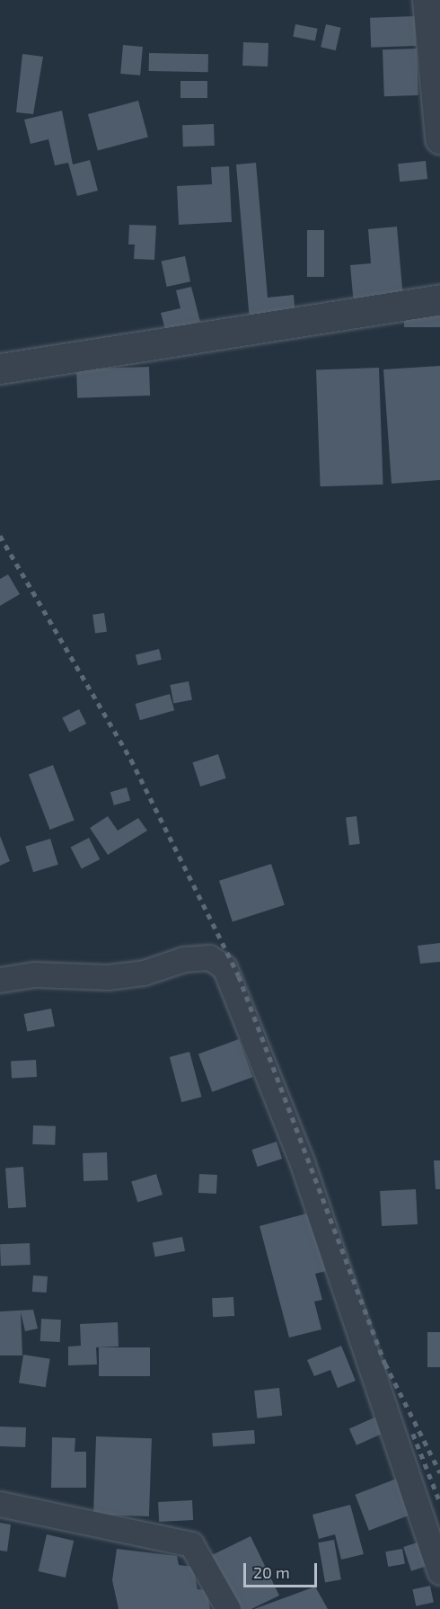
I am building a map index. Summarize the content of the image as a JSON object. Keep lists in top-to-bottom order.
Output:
{
  "scale_bar": "20 m"
}
